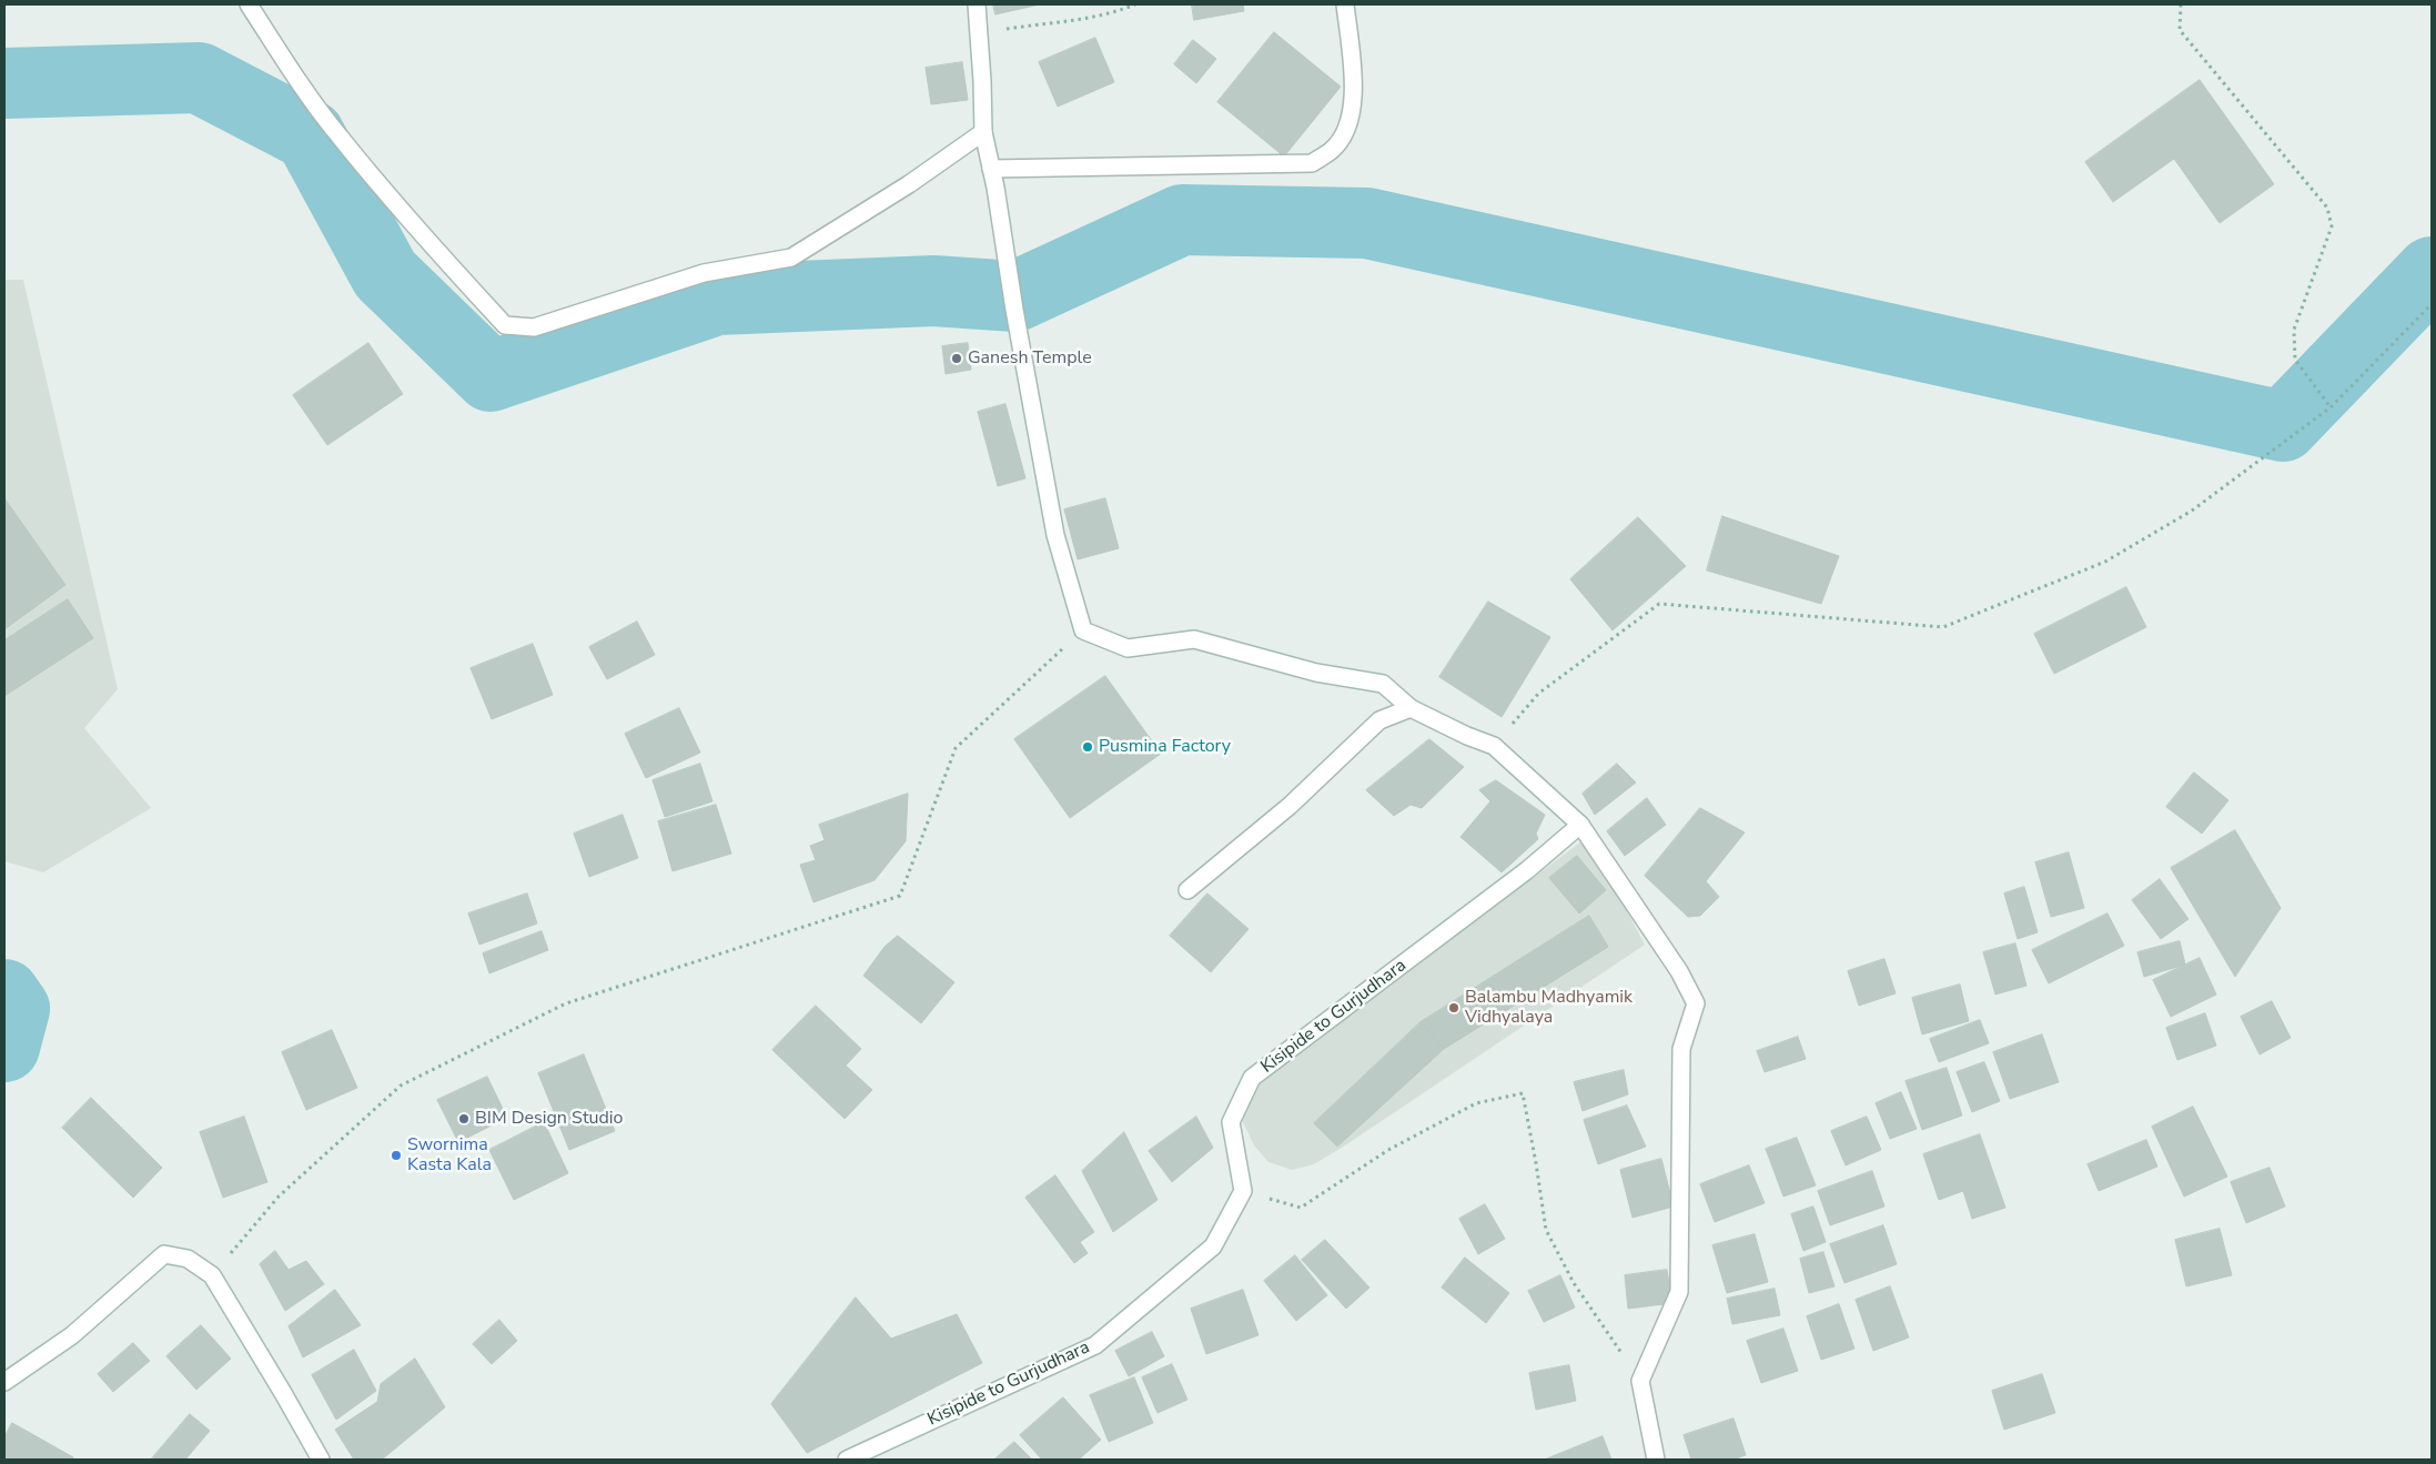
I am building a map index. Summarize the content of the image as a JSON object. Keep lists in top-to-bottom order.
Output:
{
  "streets": {
    "street": ["Kisipide to Gurjudhara"]
  },
  "places": [
    "Ganesh Temple",
    "Pusmina Factory",
    "Balambu Madhyamik Vidhyalaya",
    "BIM Design Studio",
    "Swornima Kasta Kala"
  ]
}
